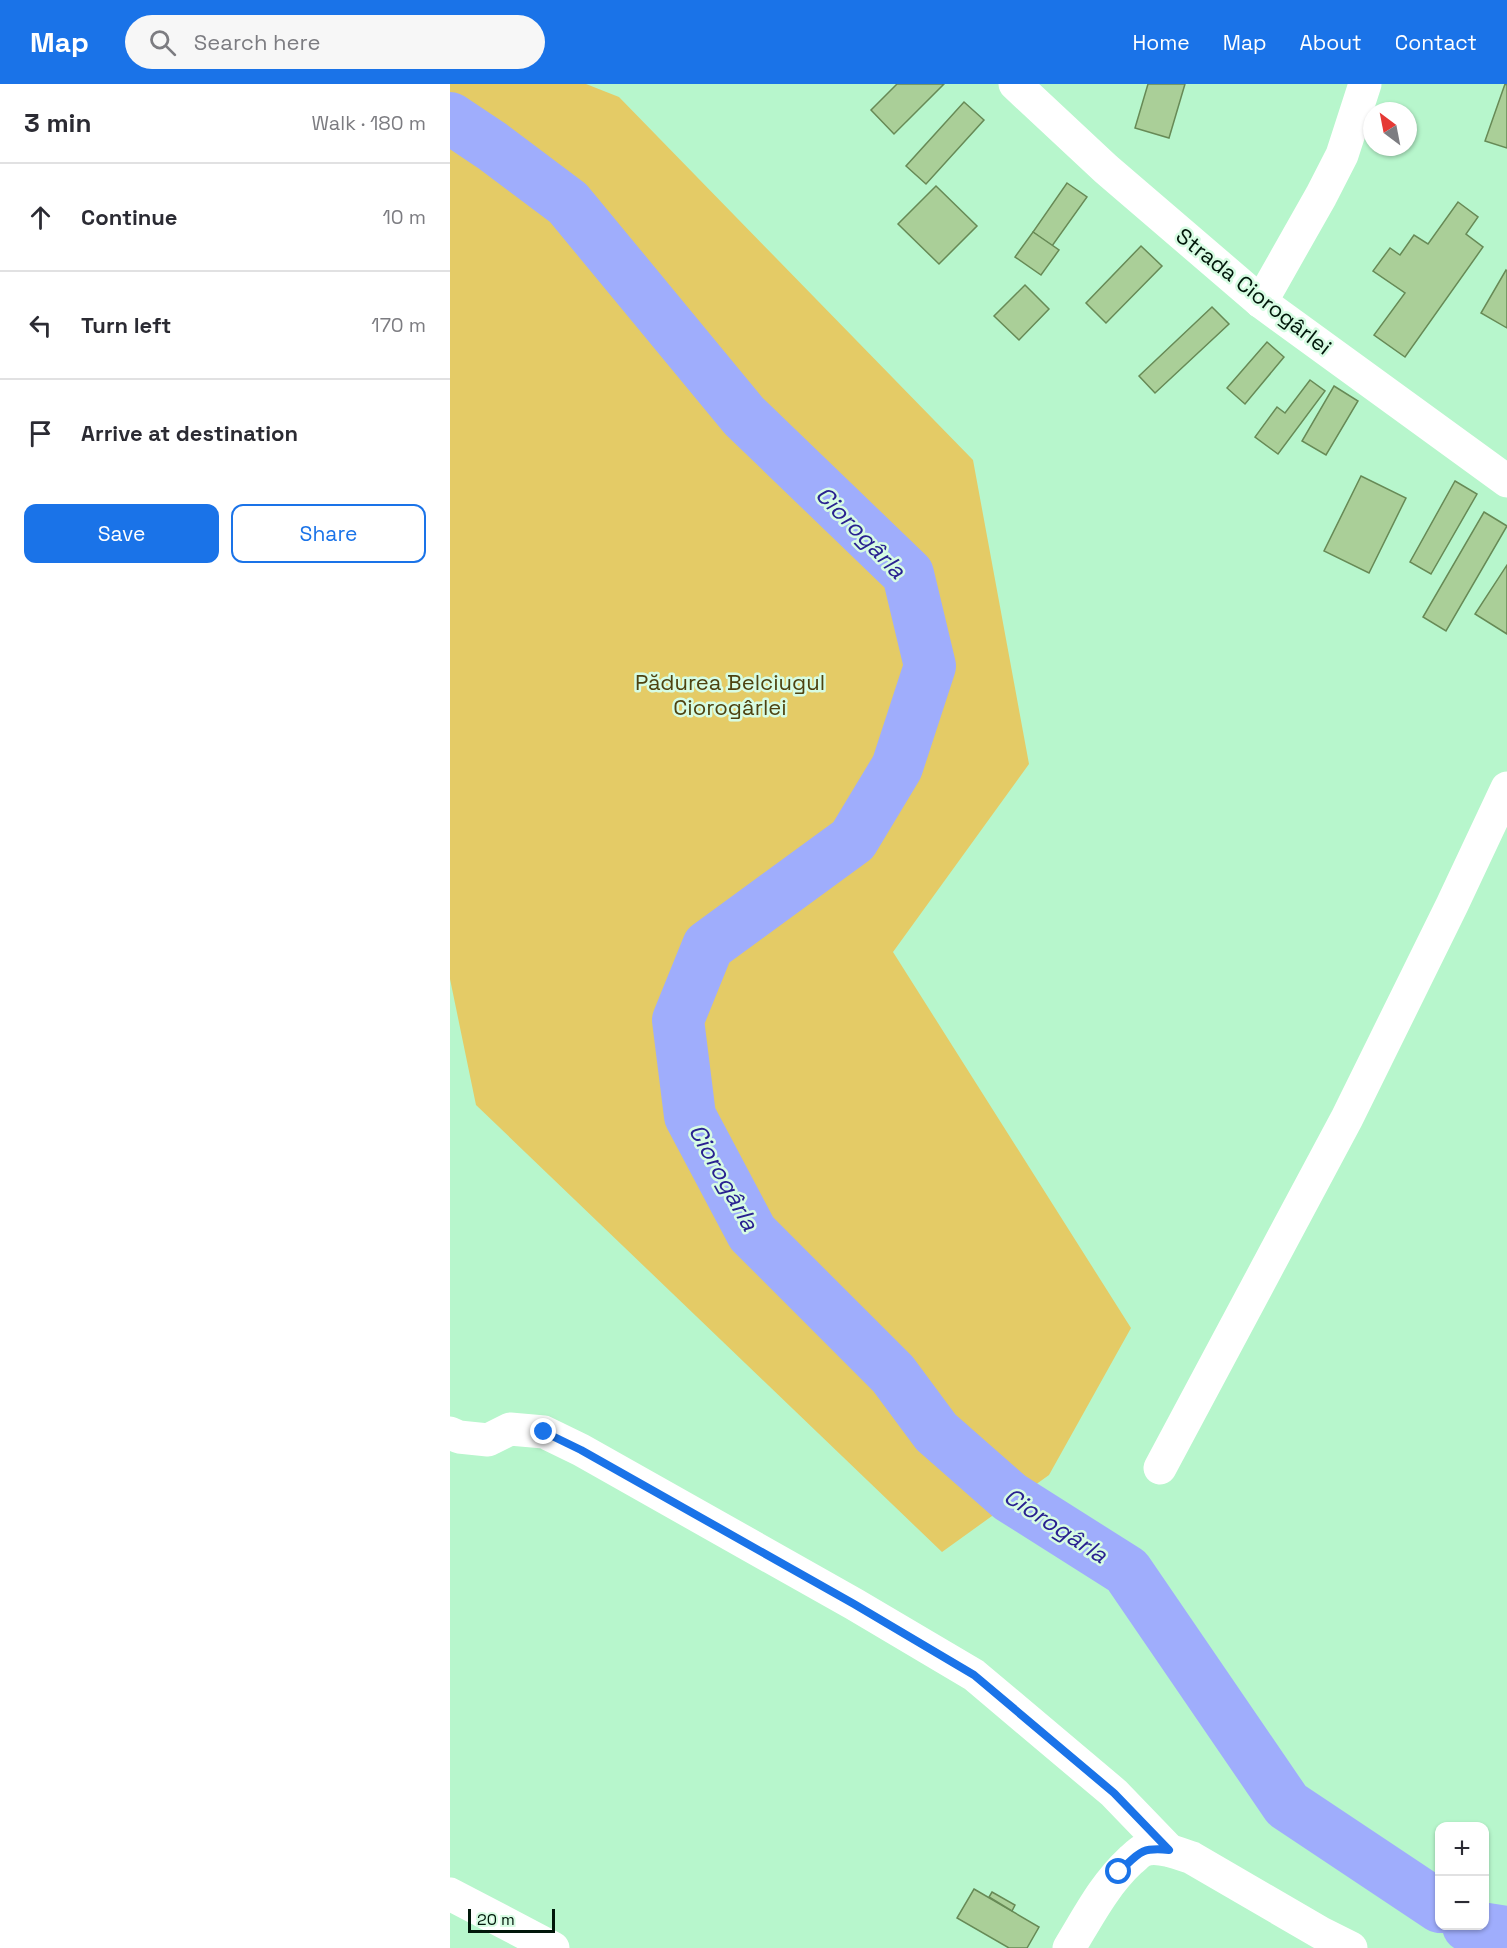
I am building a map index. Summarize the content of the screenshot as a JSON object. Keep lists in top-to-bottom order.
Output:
{
  "streets": {
    "street": ["Strada Ciorogârlei"]
  },
  "water": ["Ciorogârla"],
  "parks": ["Pădurea Belciugul Ciorogârlei"],
  "scale_bar": "20 m",
  "north": "top left",
  "page": {
    "header": "Map",
    "search": "Search here",
    "nav": [
      "Home",
      "Map",
      "About",
      "Contact"
    ],
    "heading": ["3 min", "Walk · 180 m"],
    "list": [
      ["Continue", "10 m"],
      ["Turn left", "170 m"],
      "Arrive at destination"
    ],
    "buttons": ["Save", "Share"],
    "map_buttons": ["+", "−"],
    "scale": "20 m"
  }
}
